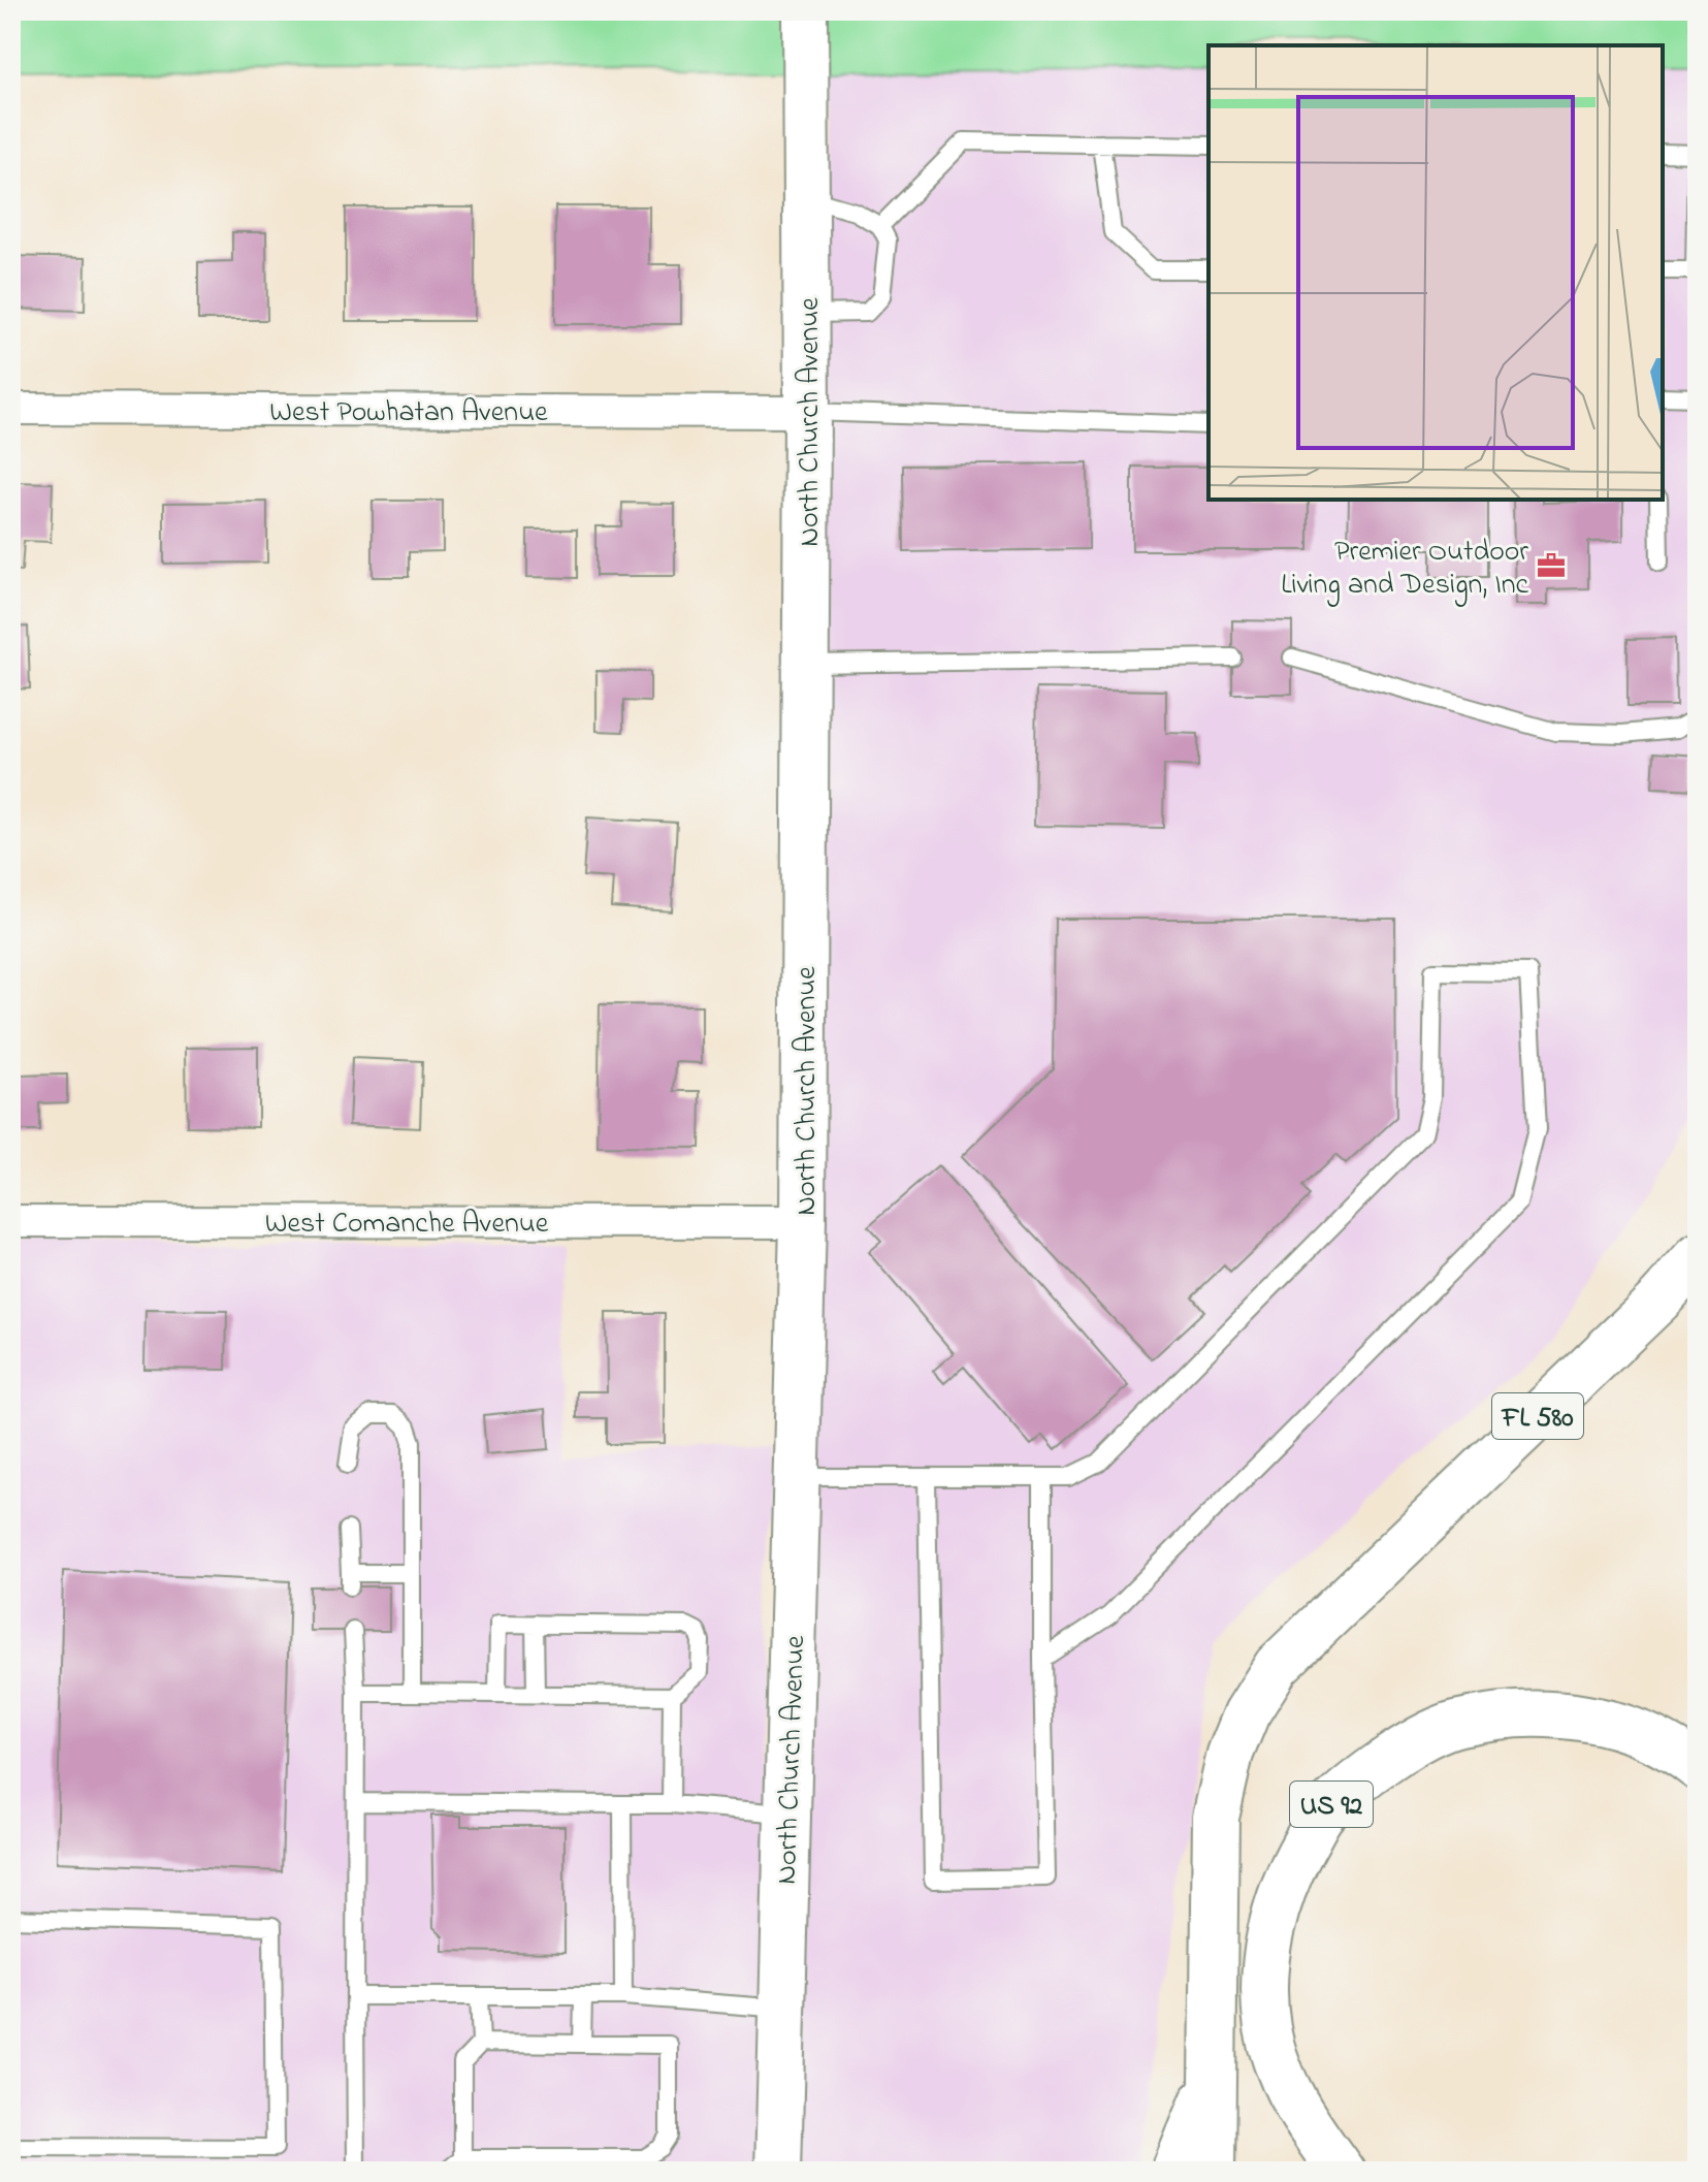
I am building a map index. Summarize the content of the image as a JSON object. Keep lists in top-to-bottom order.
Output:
{
  "streets": {
    "street": [
      "West Powhatan Avenue",
      "North Church Avenue",
      "West Comanche Avenue",
      "FL 580",
      "US 92"
    ]
  },
  "crossings": [
    ["West Powhatan Avenue", "North Church Avenue"],
    ["North Church Avenue", "West Comanche Avenue"]
  ],
  "places": {
    "office": ["Premier Outdoor Living and Design, Inc"]
  }
}
